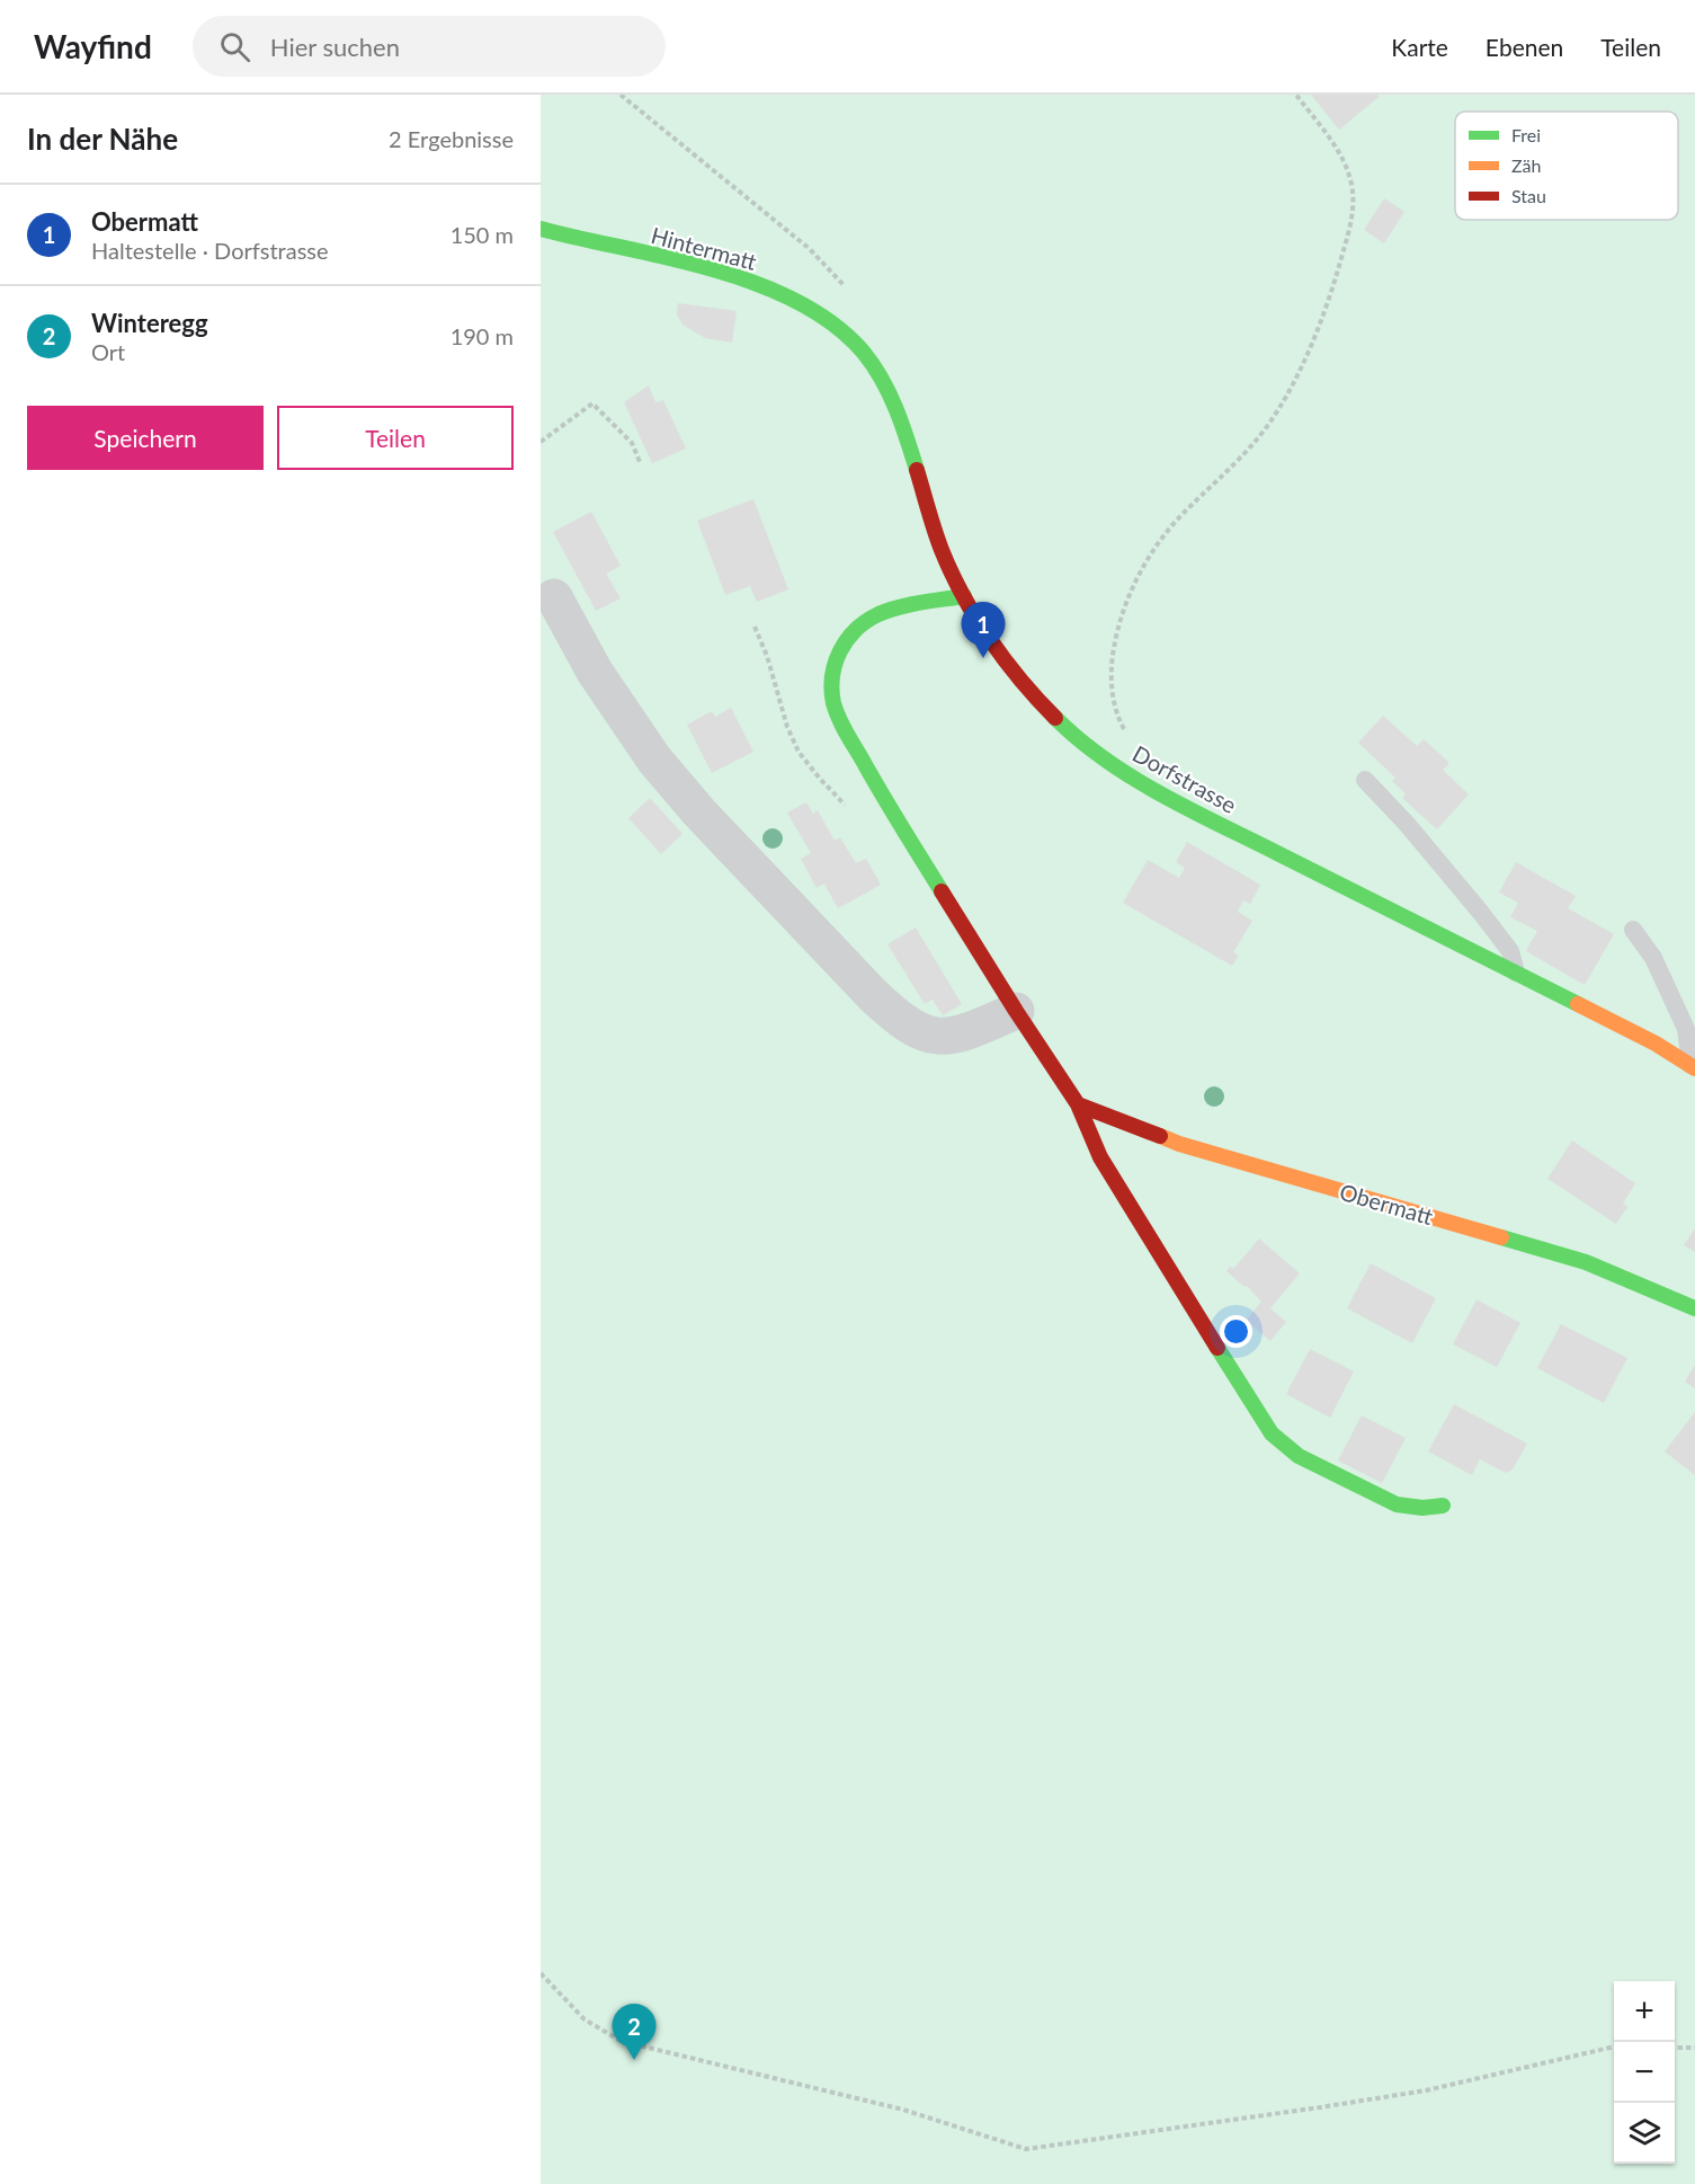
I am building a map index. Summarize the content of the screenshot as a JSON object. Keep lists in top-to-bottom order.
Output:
{
  "streets": {
    "street": ["Hintermatt", "Dorfstrasse", "Obermatt"]
  },
  "crossings": [
    ["Hintermatt", "Dorfstrasse"]
  ],
  "legend": ["Frei", "Zäh", "Stau"],
  "page": {
    "header": "Wayfind",
    "search": "Hier suchen",
    "nav": ["Karte", "Ebenen", "Teilen"],
    "heading": ["In der Nähe", "2 Ergebnisse"],
    "list": [
      {
        "mark": "1",
        "name": "Obermatt",
        "note": "Haltestelle · Dorfstrasse",
        "value": "150 m"
      },
      {
        "mark": "2",
        "name": "Winteregg",
        "note": "Ort",
        "value": "190 m"
      }
    ],
    "buttons": ["Speichern", "Teilen"],
    "pins": ["1", "2"],
    "map_buttons": ["+", "−"]
  }
}
